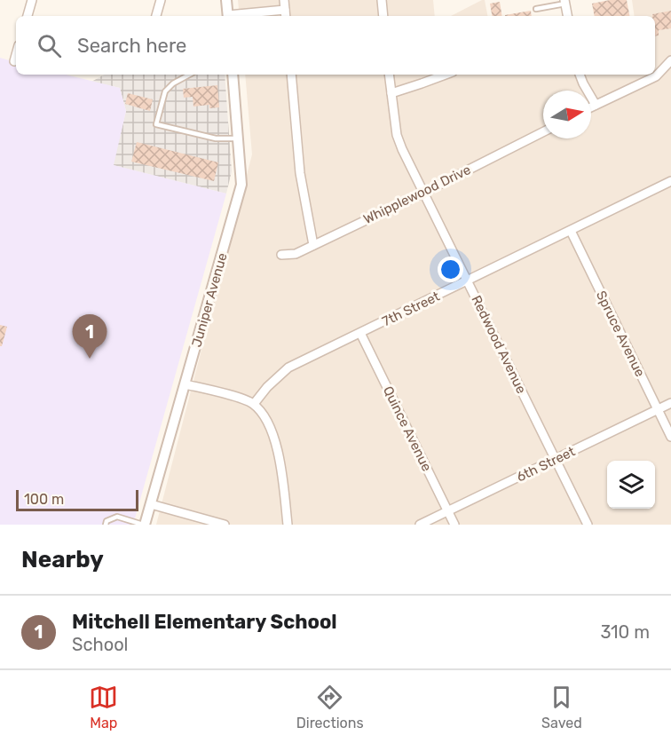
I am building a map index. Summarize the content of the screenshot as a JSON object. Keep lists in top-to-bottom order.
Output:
{
  "streets": {
    "street": [
      "Whipplewood Drive",
      "Juniper Avenue",
      "7th Street",
      "Spruce Avenue",
      "Redwood Avenue",
      "Quince Avenue",
      "6th Street"
    ]
  },
  "crossings": [
    ["Whipplewood Drive", "Redwood Avenue"],
    ["7th Street", "Spruce Avenue"],
    ["7th Street", "Redwood Avenue"],
    ["7th Street", "Quince Avenue"],
    ["Spruce Avenue", "6th Street"],
    ["Redwood Avenue", "6th Street"],
    ["Quince Avenue", "6th Street"]
  ],
  "scale_bar": "100 m",
  "north": "right",
  "page": {
    "search": "Search here",
    "pins": "1",
    "scale": "100 m",
    "heading": "Nearby",
    "list": [
      {
        "mark": "1",
        "name": "Mitchell Elementary School",
        "note": "School",
        "value": "310 m"
      }
    ],
    "nav": ["Map", "Directions", "Saved"]
  }
}
